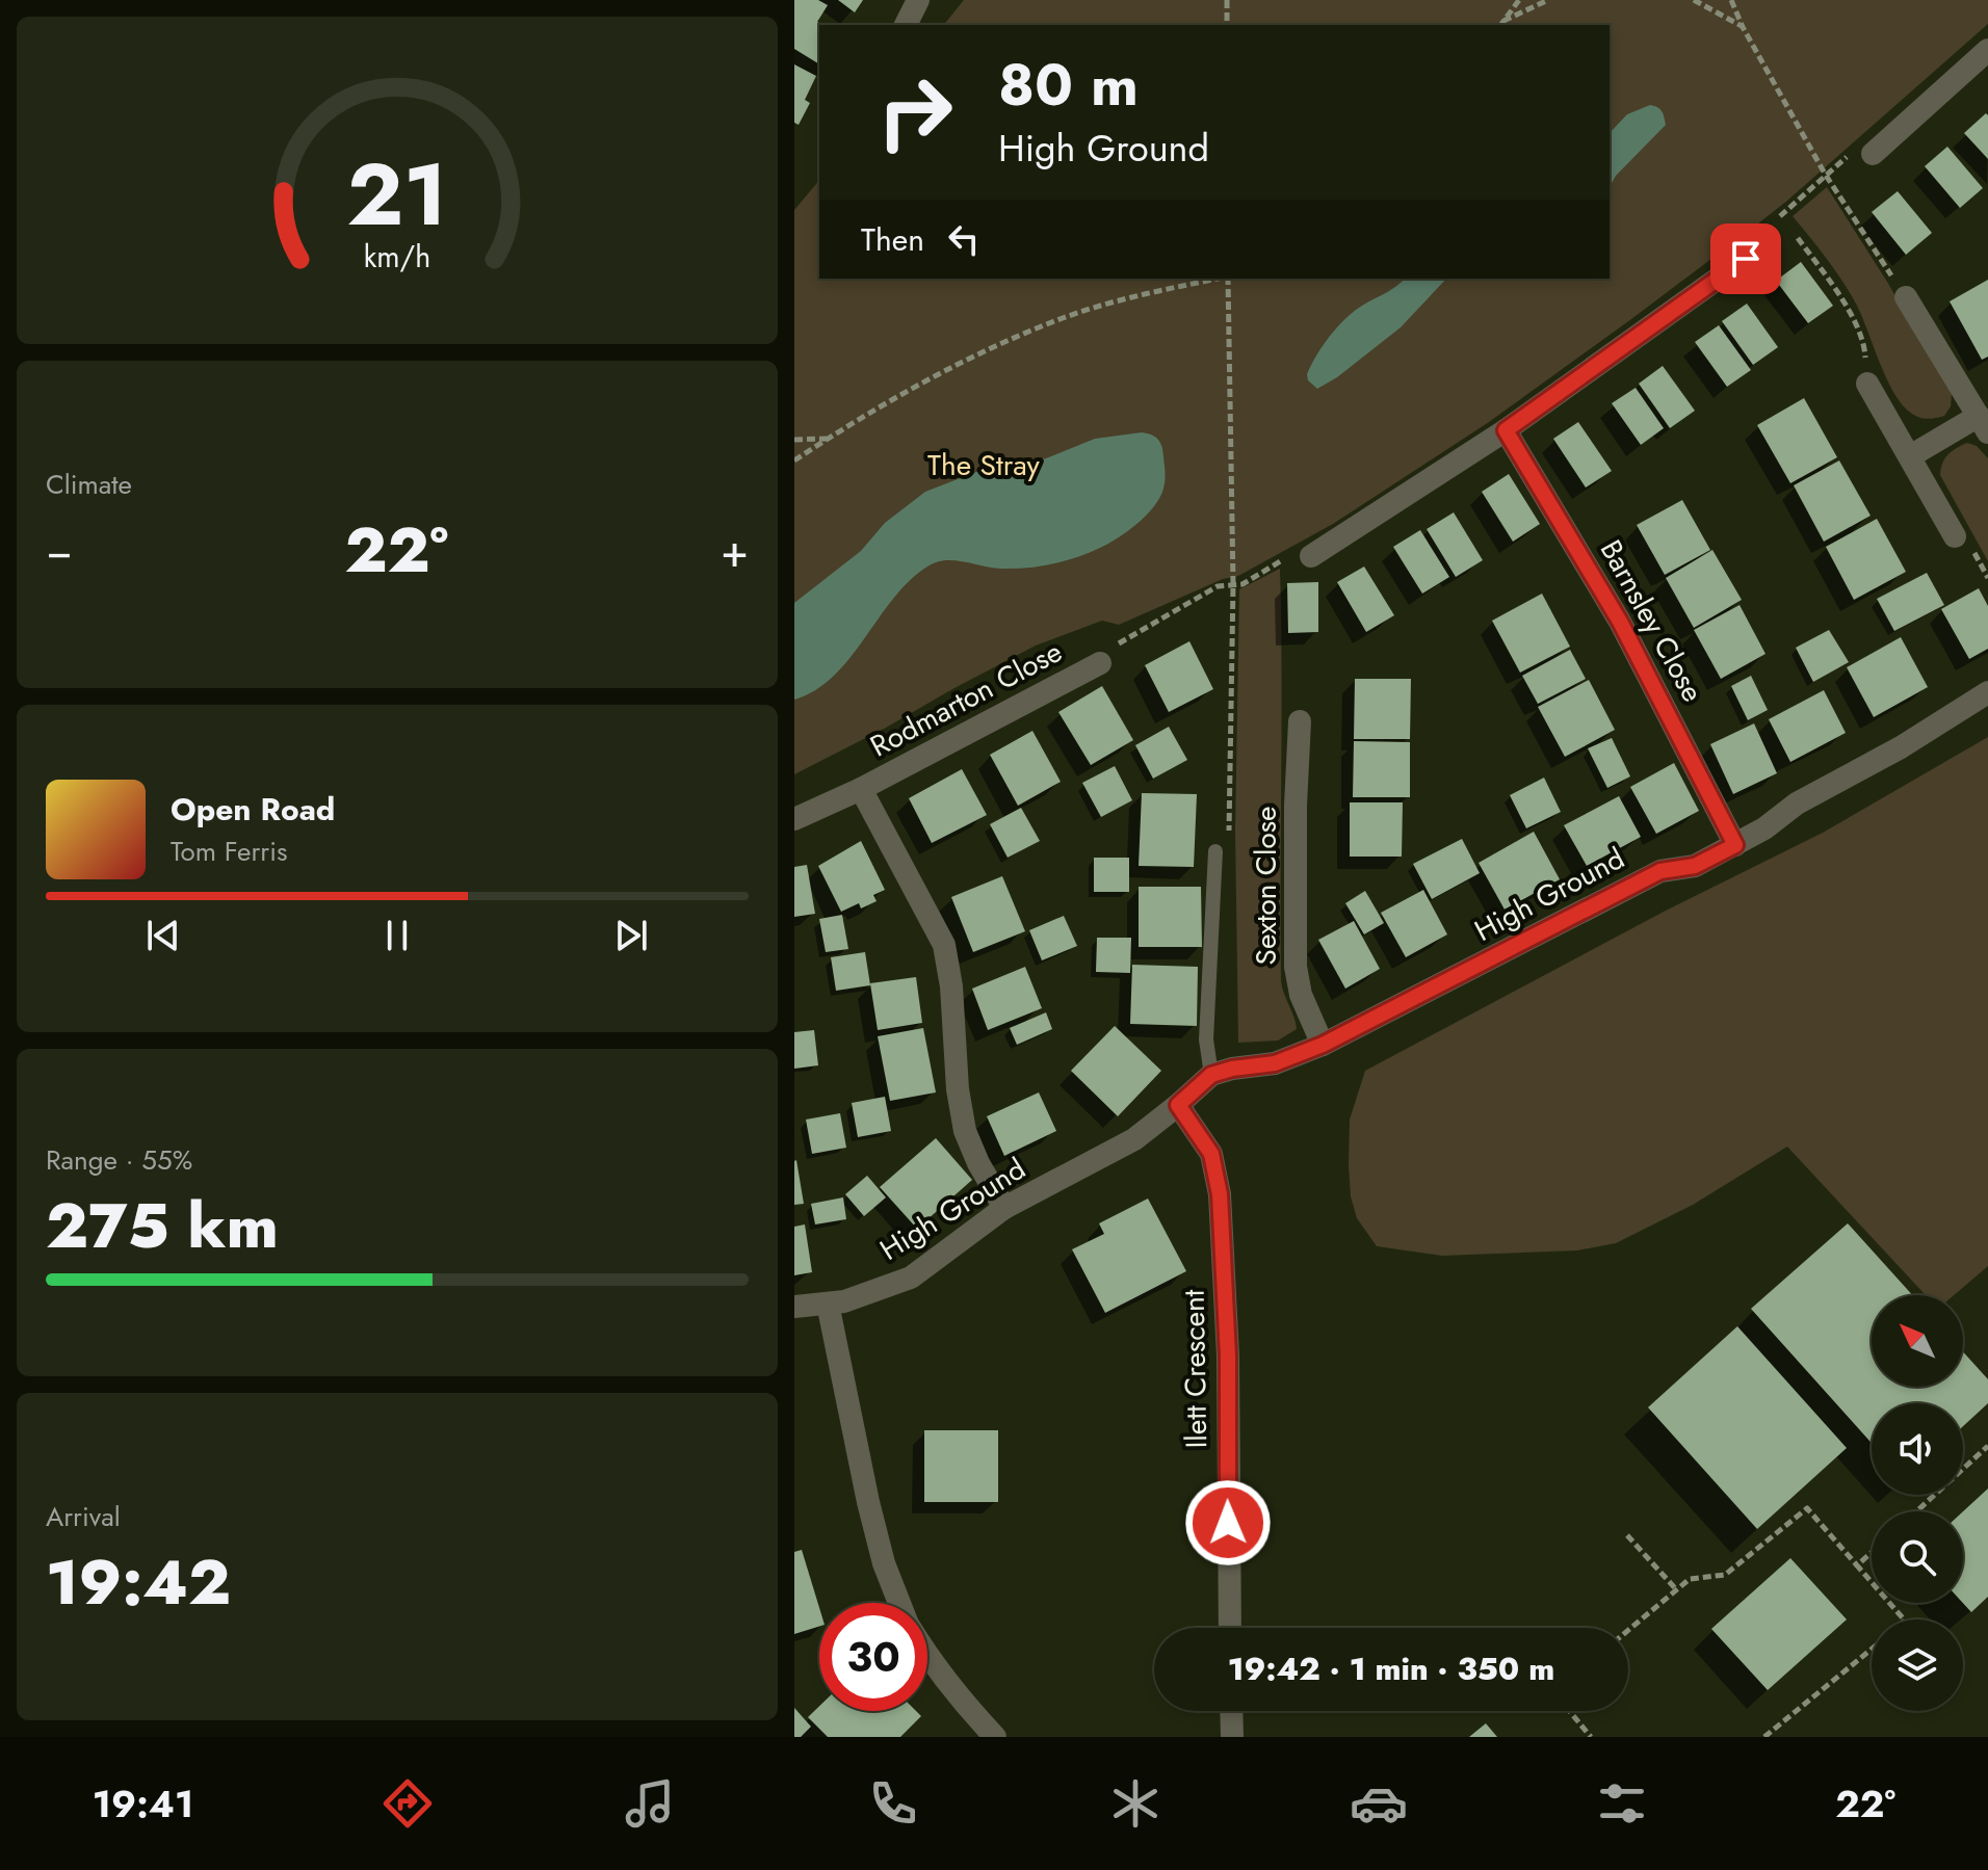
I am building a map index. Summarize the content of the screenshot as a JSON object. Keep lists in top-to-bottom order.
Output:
{
  "streets": {
    "street": [
      "Barnsley Close",
      "Rodmarton Close",
      "Sexton Close",
      "High Ground",
      "Ilett Crescent"
    ]
  },
  "crossings": [
    ["Barnsley Close", "High Ground"],
    ["Rodmarton Close", "High Ground"],
    ["Sexton Close", "High Ground"],
    ["High Ground", "Ilett Crescent"]
  ],
  "parks": ["The Stray"],
  "north": "top left",
  "page": {
    "turn": ["80 m", "High Ground"],
    "then": "Then",
    "tile": [
      "Climate",
      ["Range · 55%", "275 km"],
      ["Arrival", "19:42"]
    ],
    "heat": ["−", "22°", "+"],
    "song": ["Open Road", "Tom Ferris"],
    "limit": "30",
    "trip": "19:42 · 1 min · 350 m",
    "tabs": ["19:41", "22°"],
    "gauge": ["21", "km/h"]
  }
}
